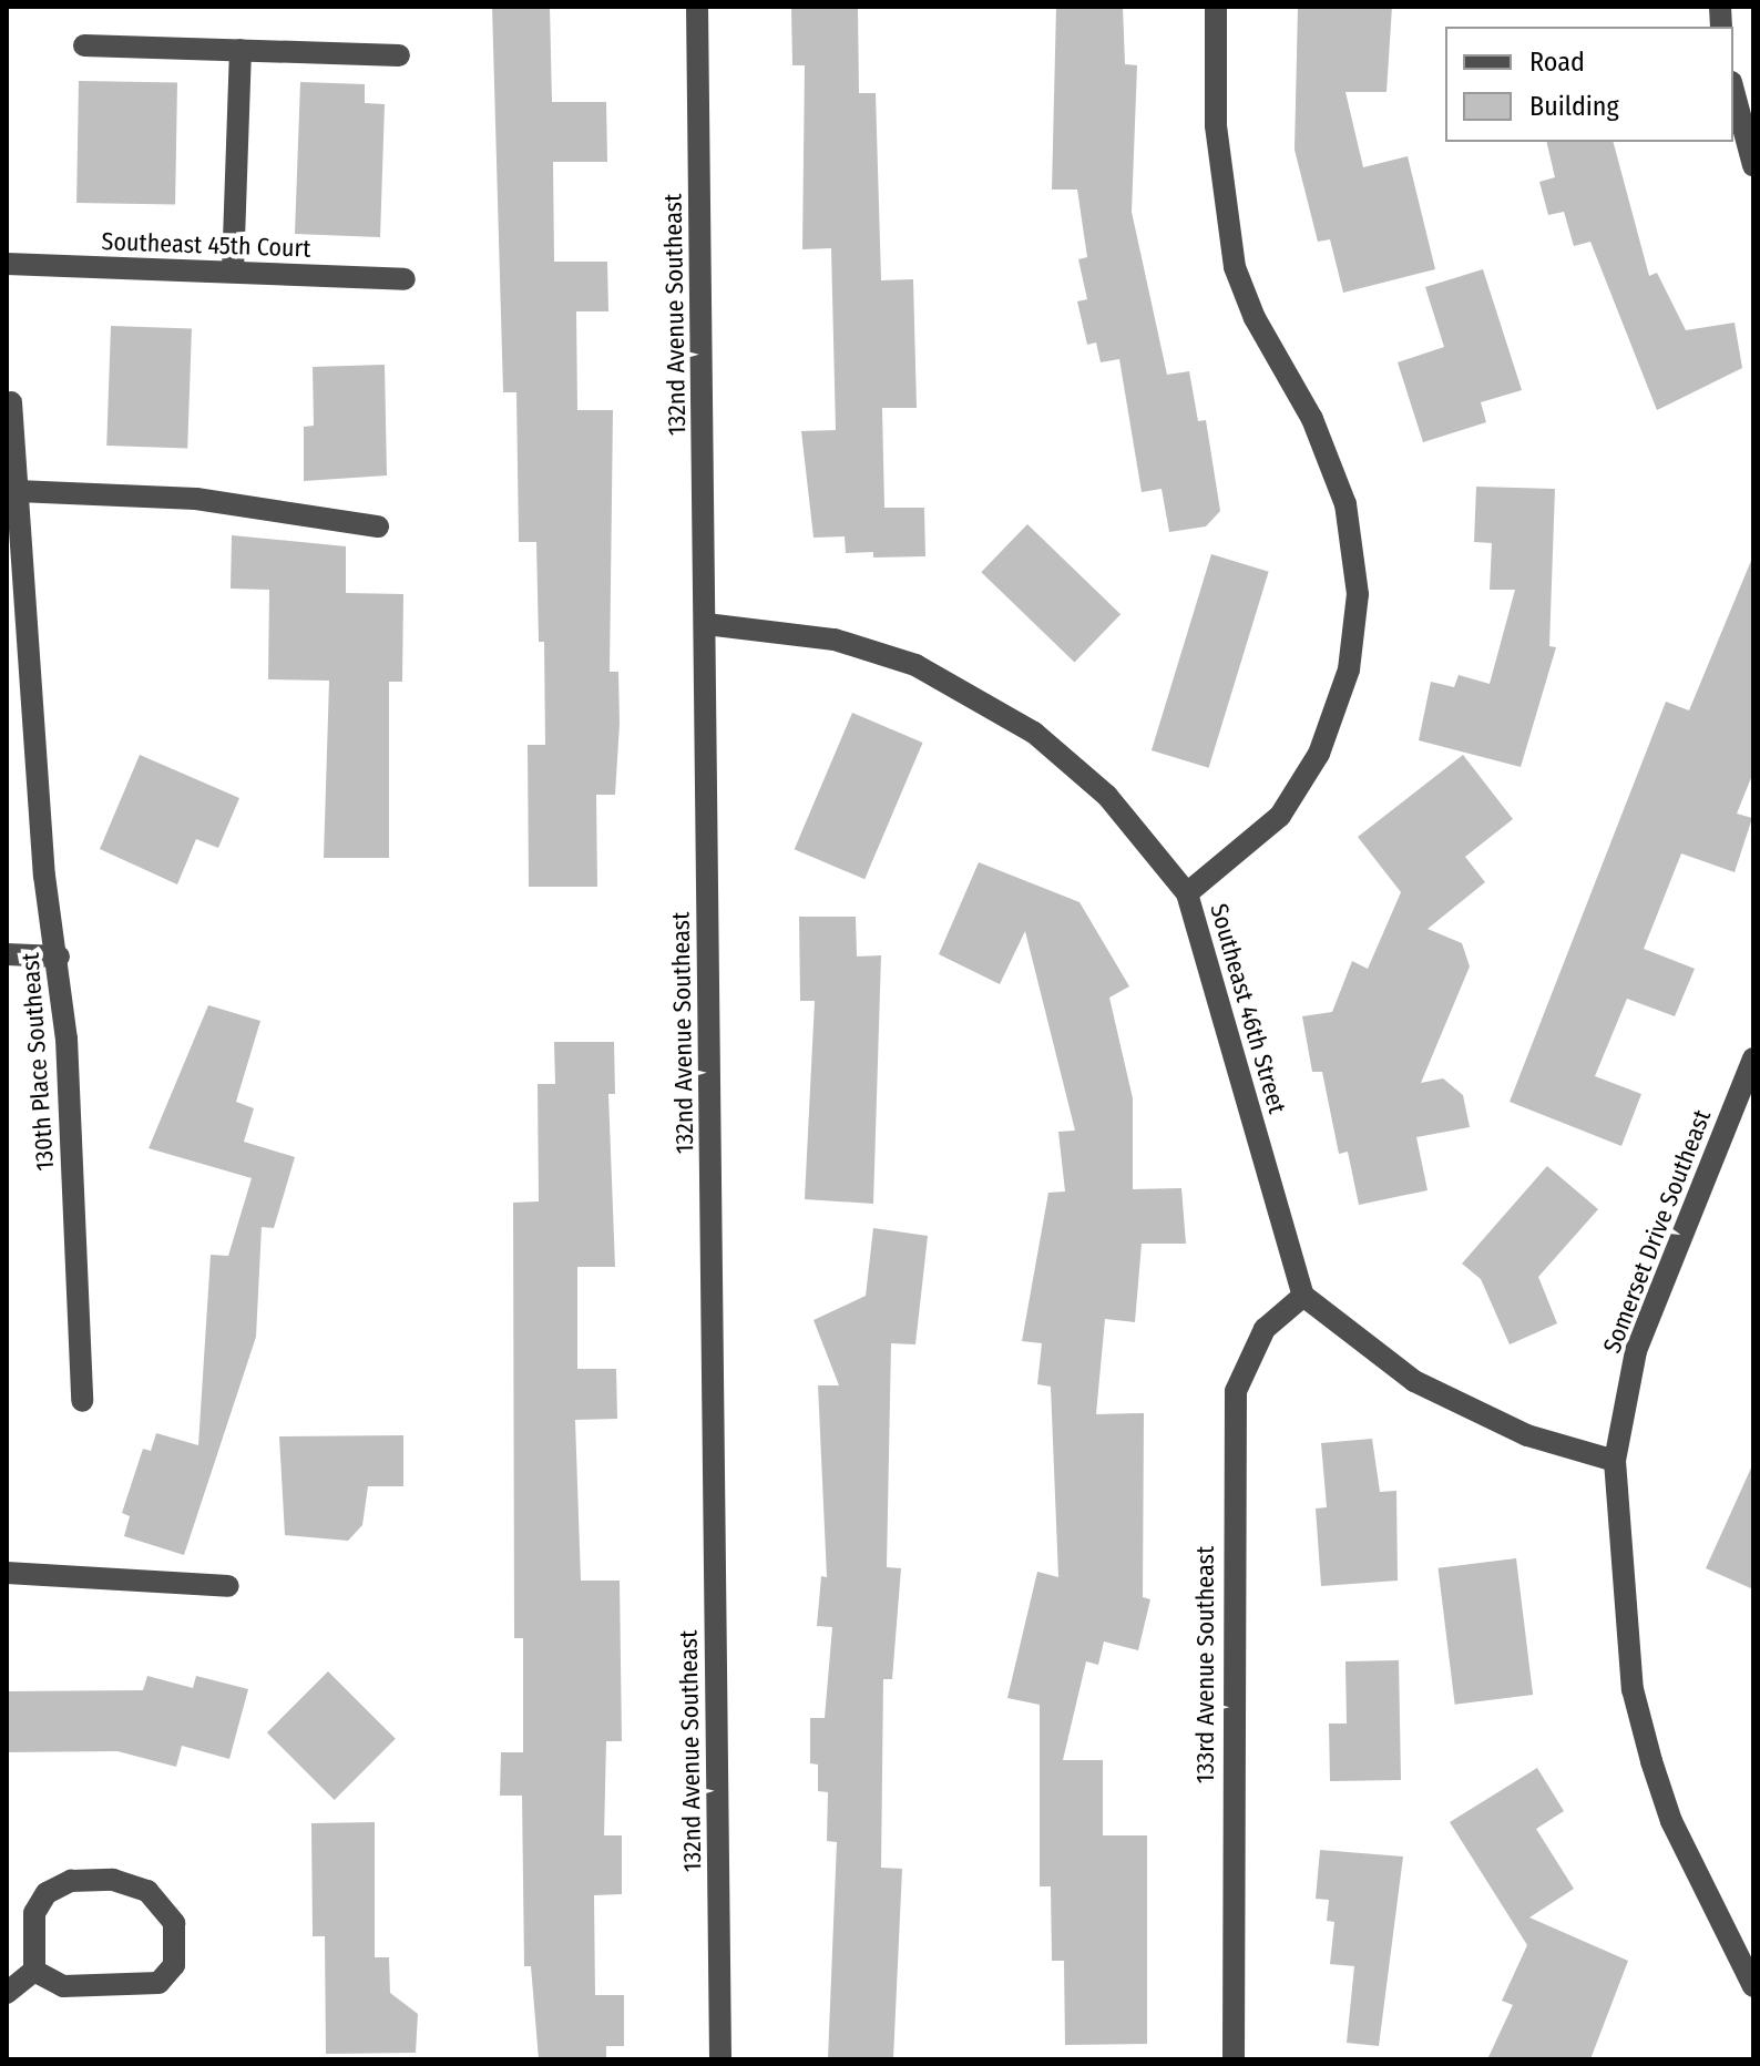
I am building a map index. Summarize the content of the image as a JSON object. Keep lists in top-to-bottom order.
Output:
{
  "streets": {
    "street": [
      "Southeast 45th Court",
      "132nd Avenue Southeast",
      "Southeast 46th Street",
      "130th Place Southeast",
      "Somerset Drive Southeast",
      "133rd Avenue Southeast"
    ]
  },
  "crossings": [
    ["132nd Avenue Southeast", "Southeast 46th Street"],
    ["Southeast 46th Street", "133rd Avenue Southeast"]
  ],
  "legend": ["Road", "Building"]
}
